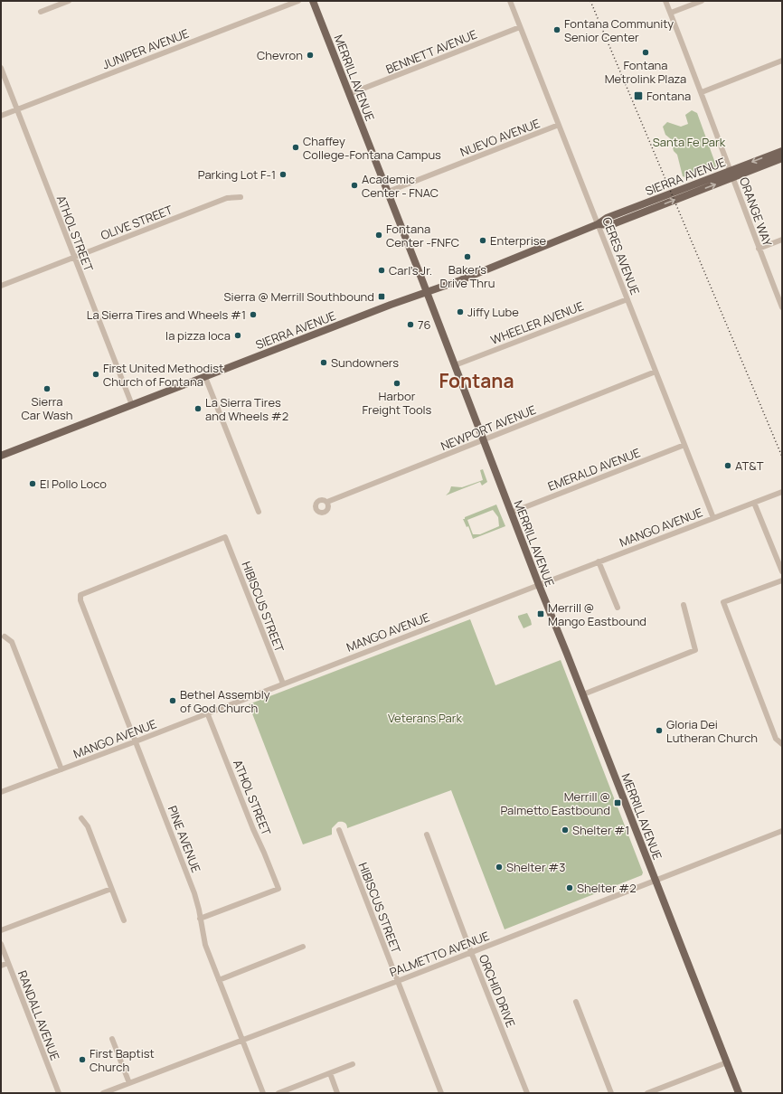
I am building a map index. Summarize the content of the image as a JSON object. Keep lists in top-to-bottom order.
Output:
{
  "streets": {
    "main road": ["MERRILL AVENUE", "SIERRA AVENUE"],
    "street": [
      "JUNIPER AVENUE",
      "BENNETT AVENUE",
      "NUEVO AVENUE",
      "ORANGE WAY",
      "OLIVE STREET",
      "ATHOL STREET",
      "CERES AVENUE",
      "WHEELER AVENUE",
      "NEWPORT AVENUE",
      "EMERALD AVENUE",
      "MANGO AVENUE",
      "HIBISCUS STREET",
      "PINE AVENUE",
      "PALMETTO AVENUE",
      "ORCHID DRIVE",
      "RANDALL AVENUE"
    ]
  },
  "crossings": [
    ["JUNIPER AVENUE", "ATHOL STREET"],
    ["BENNETT AVENUE", "MERRILL AVENUE"],
    ["BENNETT AVENUE", "CERES AVENUE"],
    ["MERRILL AVENUE", "NUEVO AVENUE"],
    ["MERRILL AVENUE", "SIERRA AVENUE"],
    ["MERRILL AVENUE", "WHEELER AVENUE"],
    ["MERRILL AVENUE", "NEWPORT AVENUE"],
    ["MERRILL AVENUE", "EMERALD AVENUE"],
    ["MERRILL AVENUE", "MANGO AVENUE"],
    ["MERRILL AVENUE", "PALMETTO AVENUE"],
    ["NUEVO AVENUE", "CERES AVENUE"],
    ["SIERRA AVENUE", "ORANGE WAY"],
    ["SIERRA AVENUE", "ATHOL STREET"],
    ["SIERRA AVENUE", "CERES AVENUE"],
    ["OLIVE STREET", "ATHOL STREET"],
    ["ATHOL STREET", "MANGO AVENUE"],
    ["ATHOL STREET", "PINE AVENUE"],
    ["CERES AVENUE", "WHEELER AVENUE"],
    ["CERES AVENUE", "NEWPORT AVENUE"],
    ["CERES AVENUE", "EMERALD AVENUE"],
    ["CERES AVENUE", "MANGO AVENUE"],
    ["MANGO AVENUE", "HIBISCUS STREET"],
    ["MANGO AVENUE", "PINE AVENUE"],
    ["HIBISCUS STREET", "PINE AVENUE"],
    ["HIBISCUS STREET", "PALMETTO AVENUE"],
    ["PINE AVENUE", "PALMETTO AVENUE"],
    ["PALMETTO AVENUE", "ORCHID DRIVE"]
  ],
  "districts": ["Fontana"],
  "parks": ["Santa Fe Park", "Veterans Park"],
  "places": {
    "other": [
      "Fontana Community Senior Center",
      "Fontana Metrolink Plaza",
      "Chevron",
      "Chaffey College-Fontana Campus",
      "Parking Lot F-1",
      "Academic Center - FNAC",
      "Fontana Center -FNFC",
      "Enterprise",
      "Baker's Drive Thru",
      "Carl's Jr.",
      "Jiffy Lube",
      "La Sierra Tires and Wheels #1",
      "76",
      "la pizza loca",
      "Sundowners",
      "First United Methodist Church of Fontana",
      "Harbor Freight Tools",
      "Sierra Car Wash",
      "La Sierra Tires and Wheels #2",
      "AT&T",
      "El Pollo Loco",
      "Bethel Assembly of God Church",
      "Gloria Dei Lutheran Church",
      "Shelter #1",
      "Shelter #3",
      "Shelter #2",
      "First Baptist Church"
    ],
    "transit": [
      "Fontana",
      "Sierra @ Merrill Southbound",
      "Merrill @ Mango Eastbound",
      "Merrill @ Palmetto Eastbound"
    ]
  }
}
